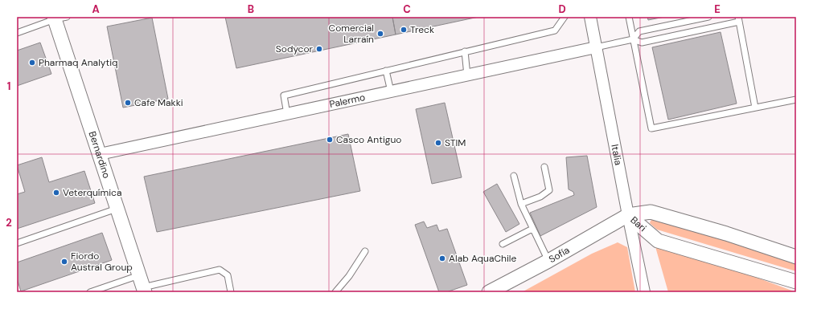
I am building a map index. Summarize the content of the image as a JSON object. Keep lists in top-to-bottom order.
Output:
{
  "streets": {
    "street": [
      "Palermo",
      "Bernardino",
      "Italia",
      "Bari",
      "Sofía"
    ]
  },
  "crossings": [
    ["Palermo", "Bernardino"],
    ["Palermo", "Italia"],
    ["Italia", "Bari"],
    ["Italia", "Sofía"],
    ["Bari", "Sofía"]
  ],
  "places": [
    "Treck",
    "Comercial Larraín",
    "Sodycor",
    "Pharmaq Analytiq",
    "Cafe Makki",
    "Casco Antiguo",
    "STIM",
    "Veterquímica",
    "Alab AquaChile",
    "Fiordo Austral Group"
  ],
  "grid": {
    "columns": [
      "A",
      "B",
      "C",
      "D",
      "E"
    ],
    "rows": ["1", "2"]
  }
}
